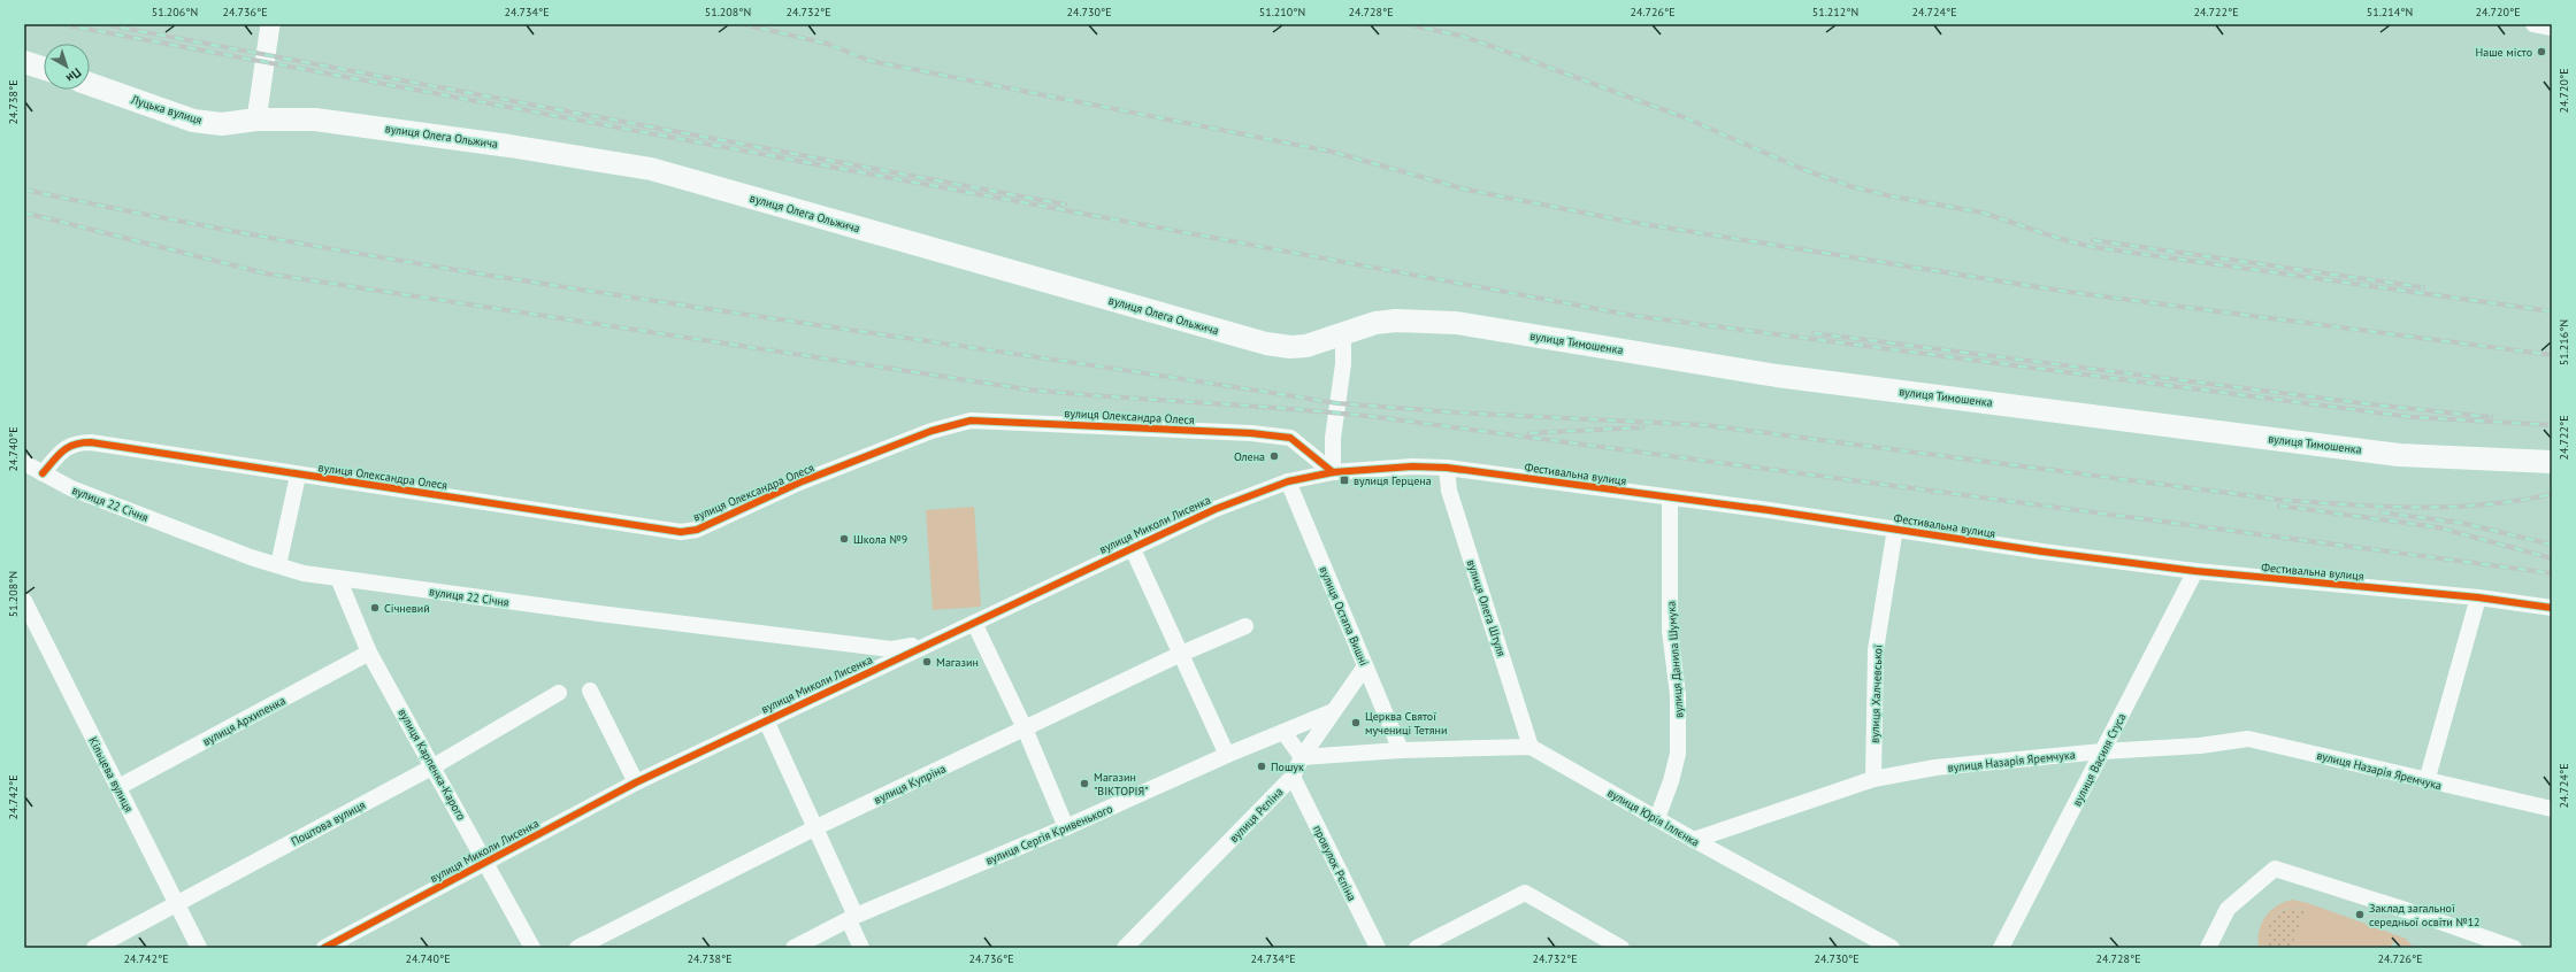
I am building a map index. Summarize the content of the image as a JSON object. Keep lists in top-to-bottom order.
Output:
{
  "streets": {
    "highway": ["Луцька вулиця", "вулиця Олега Ольжича", "вулиця Тимошенка"],
    "street": [
      "вулиця Олександра Олеся",
      "Фестивальна вулиця",
      "вулиця 22 Січня",
      "вулиця Миколи Лисенка",
      "вулиця Олега Штуля",
      "вулиця Остапа Вишні",
      "вулиця Данила Шумука",
      "вулиця Халчевської",
      "вулиця Архипенка",
      "вулиця Василя Стуса",
      "вулиця Назарія Яремчука",
      "вулиця Карпенка-Карого",
      "Кільцева вулиця",
      "вулиця Купріна",
      "вулиця Рєпіна",
      "вулиця Юрія Іллєнка",
      "Поштова вулиця",
      "вулиця Сергія Кривенького",
      "провулок Рєпіна"
    ]
  },
  "crossings": [
    ["Луцька вулиця", "вулиця Олега Ольжича"],
    ["вулиця Олега Ольжича", "вулиця Тимошенка"],
    ["вулиця Олександра Олеся", "Фестивальна вулиця"],
    ["вулиця Олександра Олеся", "вулиця 22 Січня"],
    ["вулиця Олександра Олеся", "вулиця Миколи Лисенка"],
    ["Фестивальна вулиця", "вулиця Миколи Лисенка"],
    ["Фестивальна вулиця", "вулиця Олега Штуля"],
    ["Фестивальна вулиця", "вулиця Данила Шумука"],
    ["Фестивальна вулиця", "вулиця Халчевської"],
    ["Фестивальна вулиця", "вулиця Василя Стуса"],
    ["вулиця 22 Січня", "вулиця Миколи Лисенка"],
    ["вулиця 22 Січня", "вулиця Карпенка-Карого"],
    ["вулиця Миколи Лисенка", "вулиця Остапа Вишні"],
    ["вулиця Миколи Лисенка", "вулиця Карпенка-Карого"],
    ["вулиця Олега Штуля", "вулиця Юрія Іллєнка"],
    ["вулиця Остапа Вишні", "вулиця Рєпіна"],
    ["вулиця Данила Шумука", "вулиця Юрія Іллєнка"],
    ["вулиця Халчевської", "вулиця Назарія Яремчука"],
    ["вулиця Архипенка", "вулиця Карпенка-Карого"],
    ["вулиця Архипенка", "Кільцева вулиця"],
    ["вулиця Василя Стуса", "вулиця Назарія Яремчука"],
    ["вулиця Назарія Яремчука", "вулиця Юрія Іллєнка"],
    ["вулиця Карпенка-Карого", "Поштова вулиця"],
    ["Кільцева вулиця", "Поштова вулиця"],
    ["вулиця Рєпіна", "вулиця Сергія Кривенького"],
    ["вулиця Рєпіна", "провулок Рєпіна"]
  ],
  "places": {
    "other": [
      "Наше місто",
      "Олена",
      "Школа №9",
      "Січневий",
      "Магазин",
      "Церква Святої мучениці Тетяни",
      "Пошук",
      "Магазин \"ВІКТОРІЯ\"",
      "Заклад загальної середньої освіти №12"
    ],
    "transit": ["вулиця Герцена"]
  },
  "north": "bottom right",
  "coordinates": [
    "51.206°N",
    "24.736°E",
    "24.734°E",
    "51.208°N",
    "24.732°E",
    "24.730°E",
    "51.210°N",
    "24.728°E",
    "24.726°E",
    "51.212°N",
    "24.724°E",
    "24.722°E",
    "51.214°N",
    "24.720°E",
    "24.738°E",
    "51.216°N",
    "24.740°E",
    "24.742°E"
  ]
}
